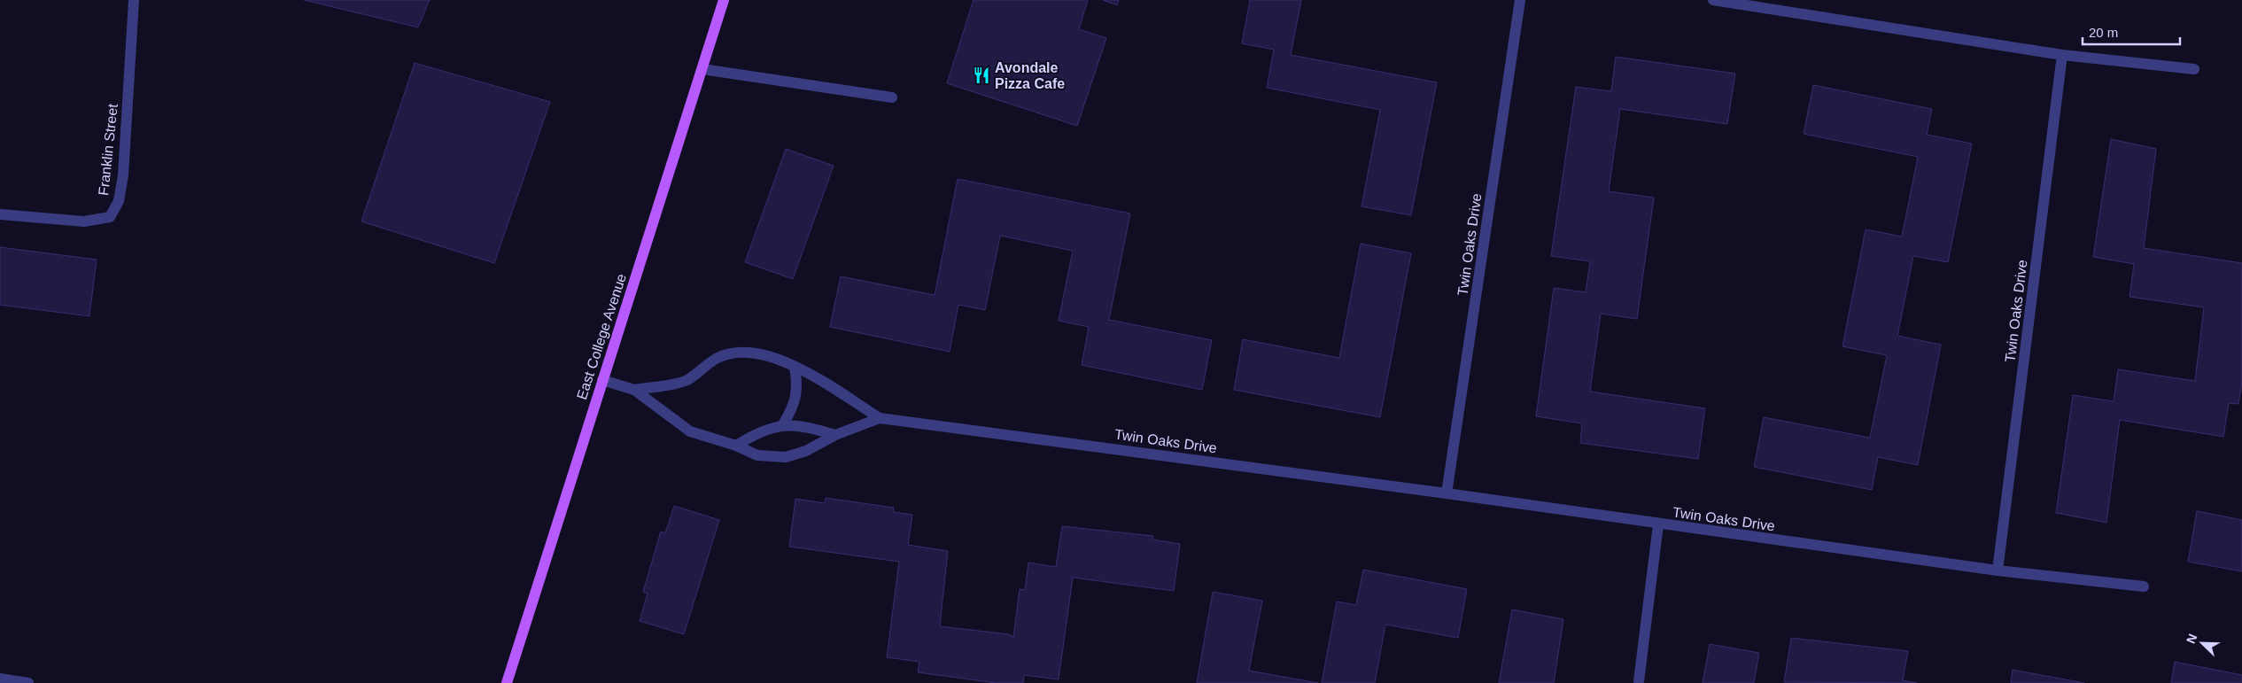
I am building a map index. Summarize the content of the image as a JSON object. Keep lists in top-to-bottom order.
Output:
{
  "streets": {
    "main road": ["East College Avenue"],
    "street": ["Franklin Street", "Twin Oaks Drive"]
  },
  "crossings": [
    ["Twin Oaks Drive", "East College Avenue"]
  ],
  "places": {
    "restaurant": ["Avondale Pizza Cafe"]
  },
  "scale_bar": "20 m",
  "north": "top left"
}
